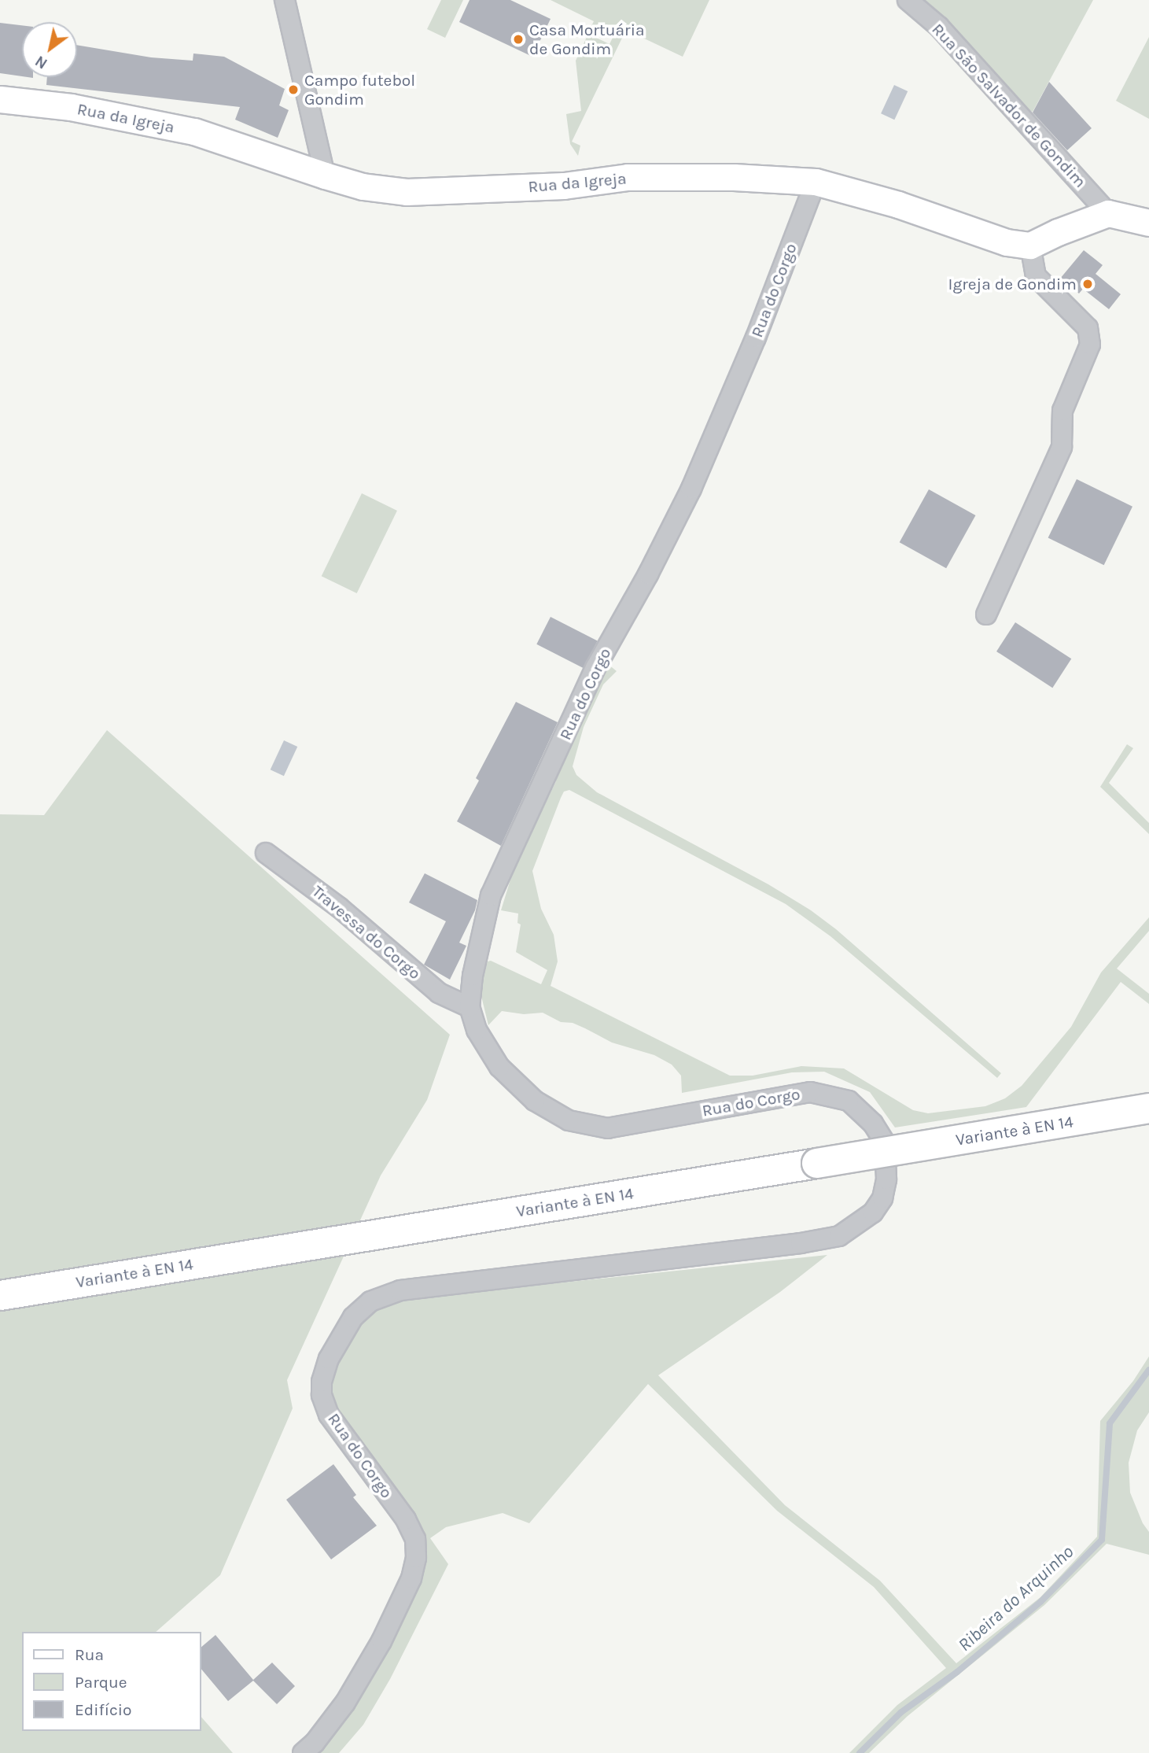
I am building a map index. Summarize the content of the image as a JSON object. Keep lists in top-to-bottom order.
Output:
{
  "streets": {
    "main road": ["Variante à EN 14"],
    "street": [
      "Rua São Salvador de Gondim",
      "Rua da Igreja",
      "Rua do Corgo",
      "Travessa do Corgo"
    ]
  },
  "crossings": [
    ["Rua da Igreja", "Rua do Corgo"],
    ["Rua do Corgo", "Travessa do Corgo"]
  ],
  "water": ["Ribeira do Arquinho"],
  "places": ["Casa Mortuária de Gondim", "Campo futebol Gondim", "Igreja de Gondim"],
  "legend": ["Rua", "Parque", "Edifício"],
  "north": "bottom left"
}
